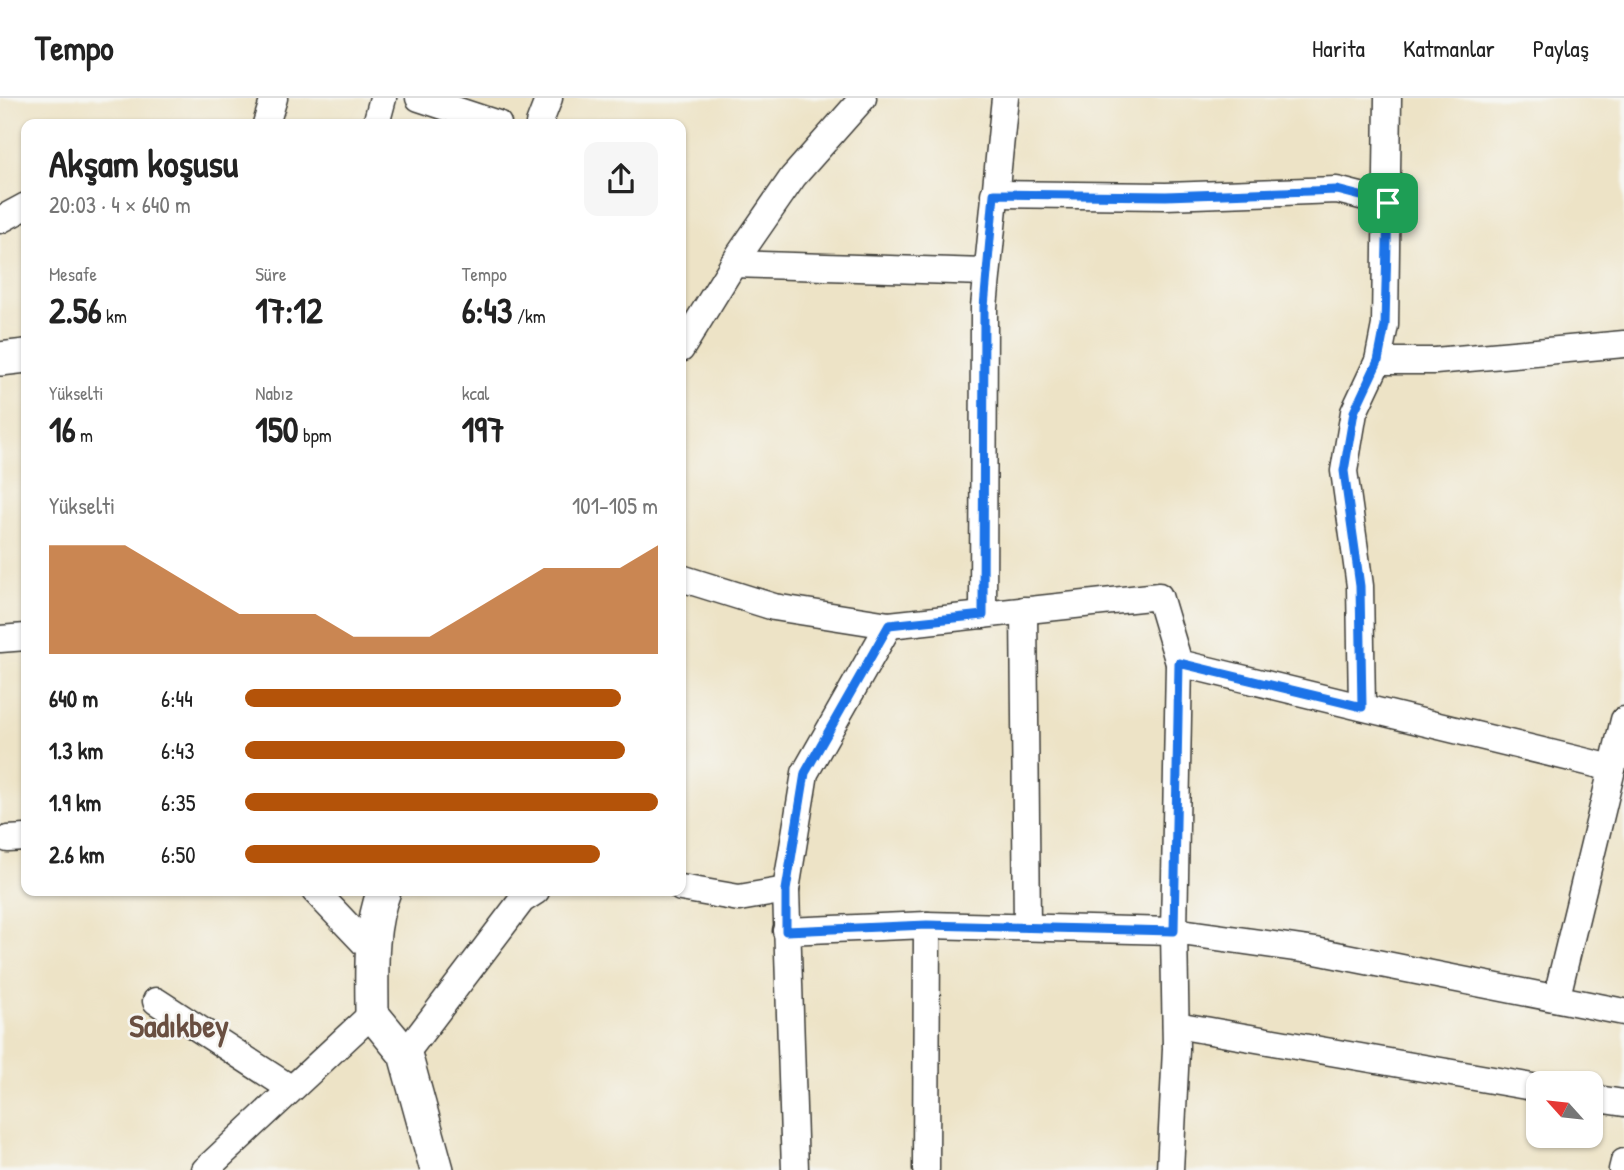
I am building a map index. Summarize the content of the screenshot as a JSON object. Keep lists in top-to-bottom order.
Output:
{
  "districts": ["Sadıkbey"],
  "north": "top left",
  "page": {
    "header": "Tempo",
    "nav": ["Harita", "Katmanlar", "Paylaş"],
    "heading": ["Akşam koşusu", "20:03 · 4 × 640 m"],
    "stats": [
      ["Mesafe", "2.56 km"],
      ["Süre", "17:12"],
      ["Tempo", "6:43 /km"],
      ["Yükselti", "16 m"],
      ["Nabız", "150 bpm"],
      ["kcal", "197"]
    ],
    "chart": ["Yükselti", "101–105 m"],
    "list": [
      {
        "name": "640 m",
        "note": "6:44"
      },
      {
        "name": "1.3 km",
        "note": "6:43"
      },
      {
        "name": "1.9 km",
        "note": "6:35"
      },
      {
        "name": "2.6 km",
        "note": "6:50"
      }
    ]
  }
}
